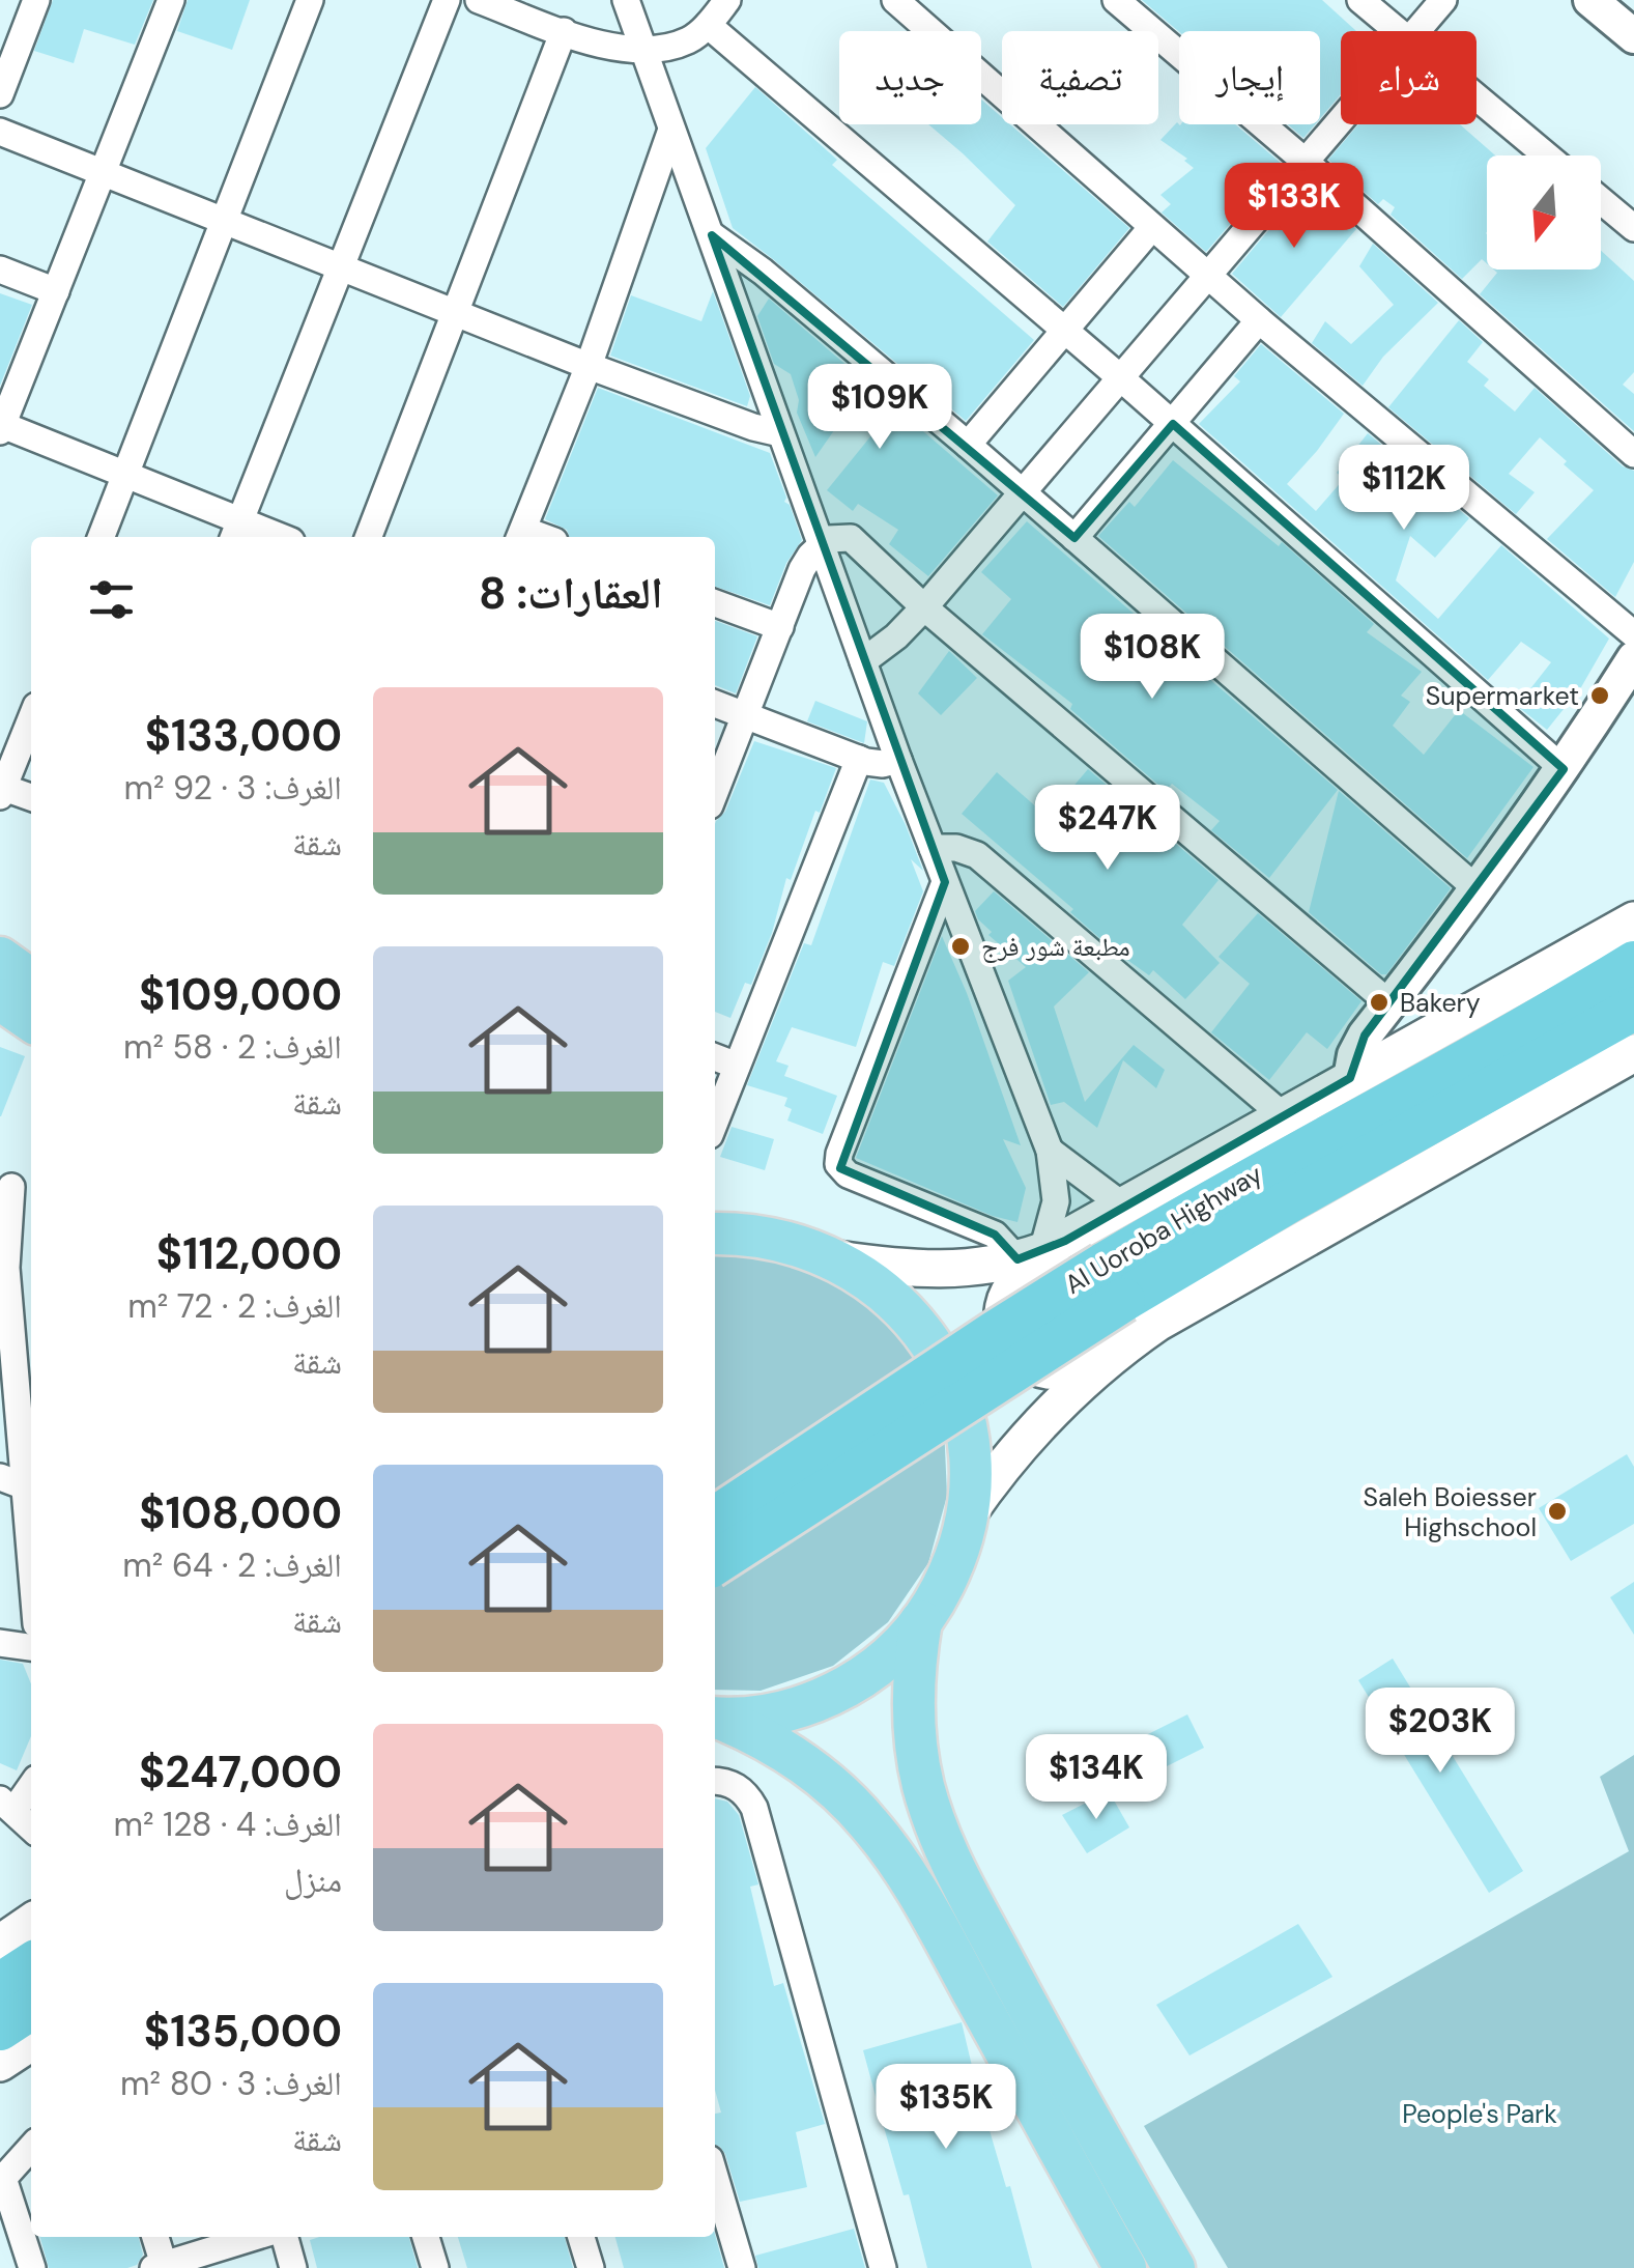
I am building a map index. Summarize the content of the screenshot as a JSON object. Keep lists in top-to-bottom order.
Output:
{
  "streets": {
    "highway": ["Al Uoroba Highway"]
  },
  "parks": ["People's Park"],
  "places": [
    "Supermarket",
    "مطبعة شور فرج",
    "Bakery",
    "Saleh Boiesser Highschool"
  ],
  "north": "bottom",
  "page": {
    "chip": [
      "شراء",
      "إيجار",
      "تصفية",
      "جديد"
    ],
    "price": [
      "$133K",
      "$109K",
      "$112K",
      "$108K",
      "$247K",
      "$203K",
      "$134K",
      "$135K"
    ],
    "heading": "العقارات: 8",
    "list": [
      {
        "name": "$133,000",
        "note": "الغرف: 3 · 92 m² · شقة"
      },
      {
        "name": "$109,000",
        "note": "الغرف: 2 · 58 m² · شقة"
      },
      {
        "name": "$112,000",
        "note": "الغرف: 2 · 72 m² · شقة"
      },
      {
        "name": "$108,000",
        "note": "الغرف: 2 · 64 m² · شقة"
      },
      {
        "name": "$247,000",
        "note": "الغرف: 4 · 128 m² · منزل"
      },
      {
        "name": "$135,000",
        "note": "الغرف: 3 · 80 m² · شقة"
      }
    ]
  }
}
